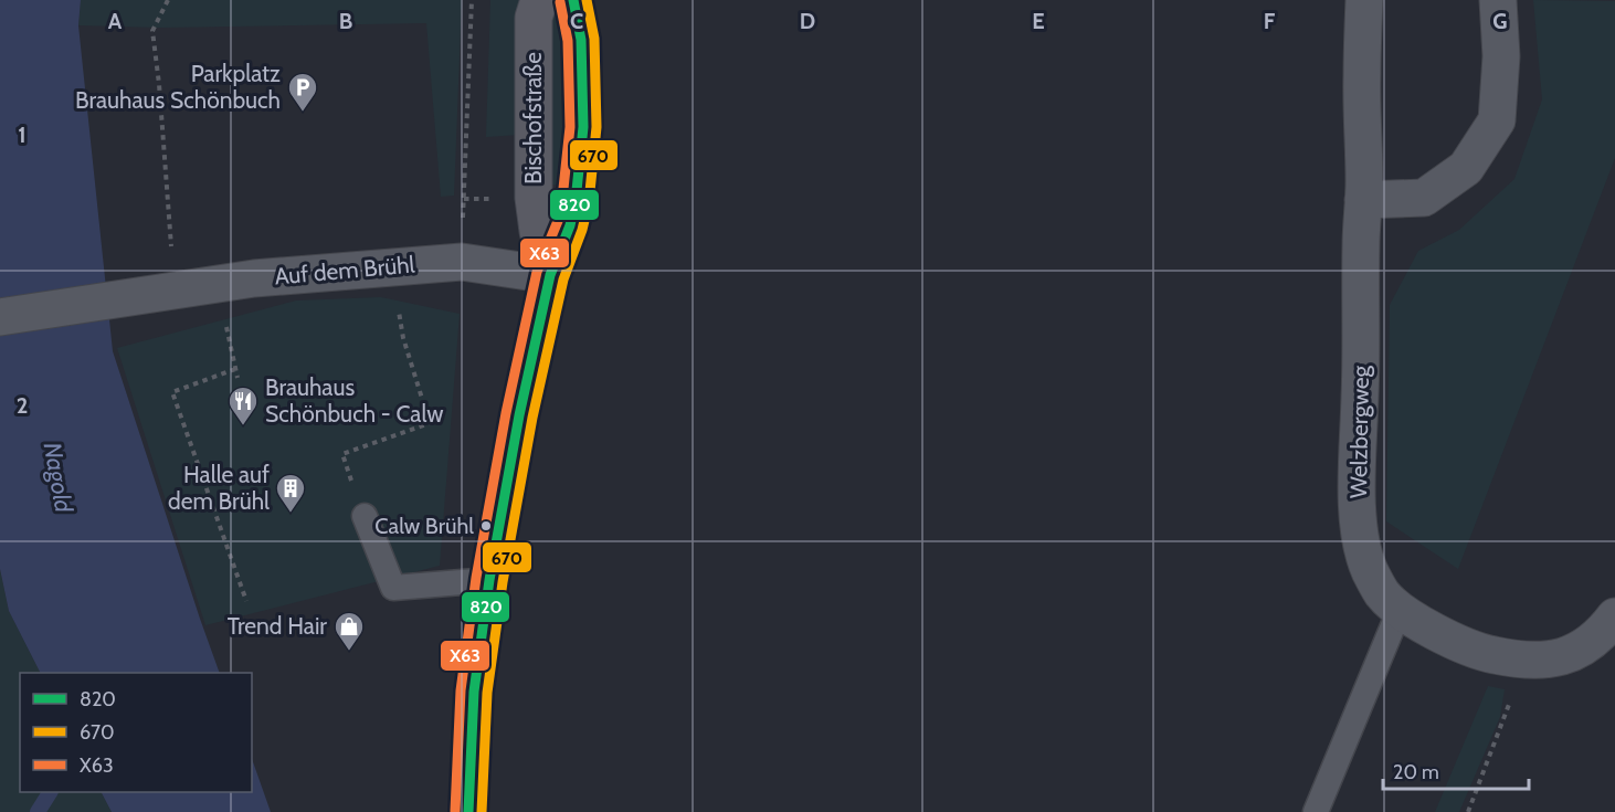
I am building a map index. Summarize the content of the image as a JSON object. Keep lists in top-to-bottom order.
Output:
{
  "streets": {
    "main road": ["Bischofstraße"],
    "street": ["Auf dem Brühl", "Welzbergweg"]
  },
  "crossings": [
    ["Bischofstraße", "Auf dem Brühl"]
  ],
  "water": ["Nagold"],
  "places": {
    "parking": ["Parkplatz Brauhaus Schönbuch"],
    "restaurant": ["Brauhaus Schönbuch - Calw"],
    "building": ["Halle auf dem Brühl"],
    "other": ["Calw Brühl"],
    "shop": ["Trend Hair"]
  },
  "lines": ["transit line 820", "transit line 670", "transit line X63"],
  "legend": ["820", "670", "X63"],
  "scale_bar": "20 m",
  "grid": {
    "columns": [
      "A",
      "B",
      "C",
      "D",
      "E",
      "F",
      "G"
    ],
    "rows": ["1", "2"]
  }
}
